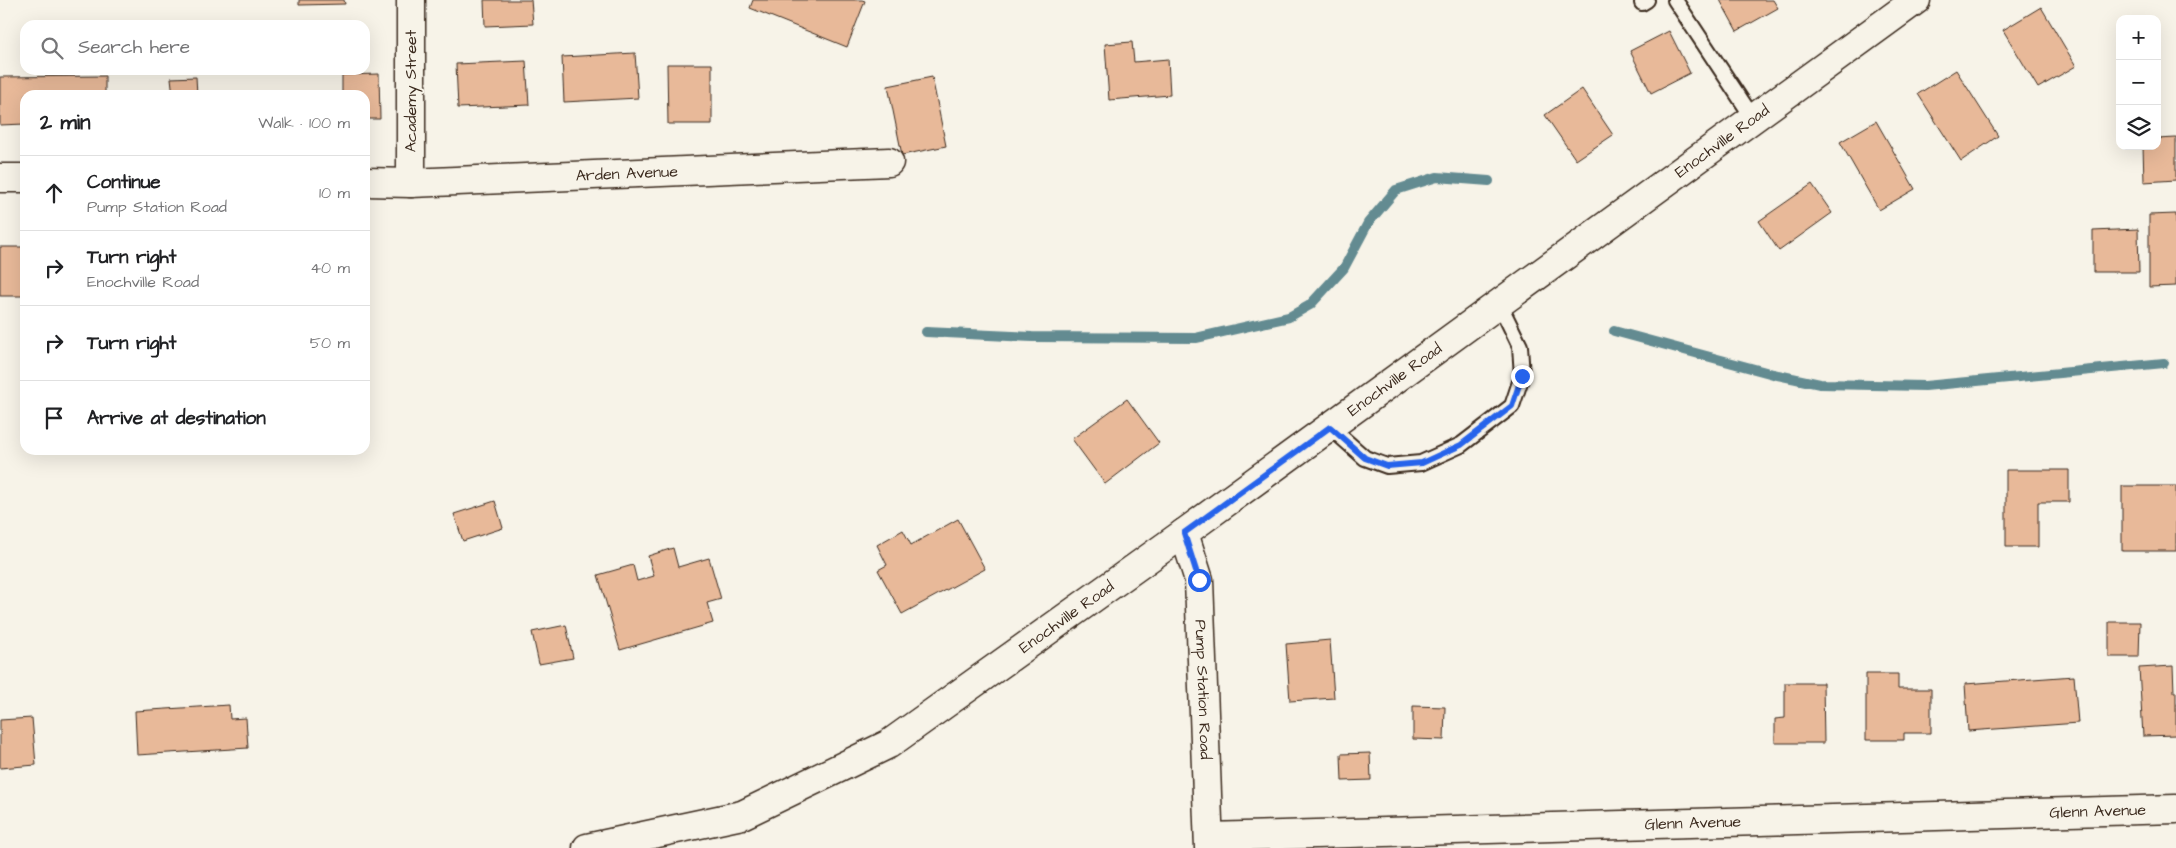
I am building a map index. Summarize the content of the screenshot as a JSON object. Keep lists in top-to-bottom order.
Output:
{
  "streets": {
    "street": [
      "Academy Street",
      "Enochville Road",
      "Arden Avenue",
      "Pump Station Road",
      "Glenn Avenue"
    ]
  },
  "crossings": [
    ["Academy Street", "Arden Avenue"],
    ["Enochville Road", "Pump Station Road"],
    ["Pump Station Road", "Glenn Avenue"]
  ],
  "page": {
    "map_buttons": ["+", "−"],
    "search": "Search here",
    "heading": ["2 min", "Walk · 100 m"],
    "list": [
      ["Continue", "Pump Station Road", "10 m"],
      ["Turn right", "Enochville Road", "40 m"],
      ["Turn right", "50 m"],
      "Arrive at destination"
    ]
  }
}
